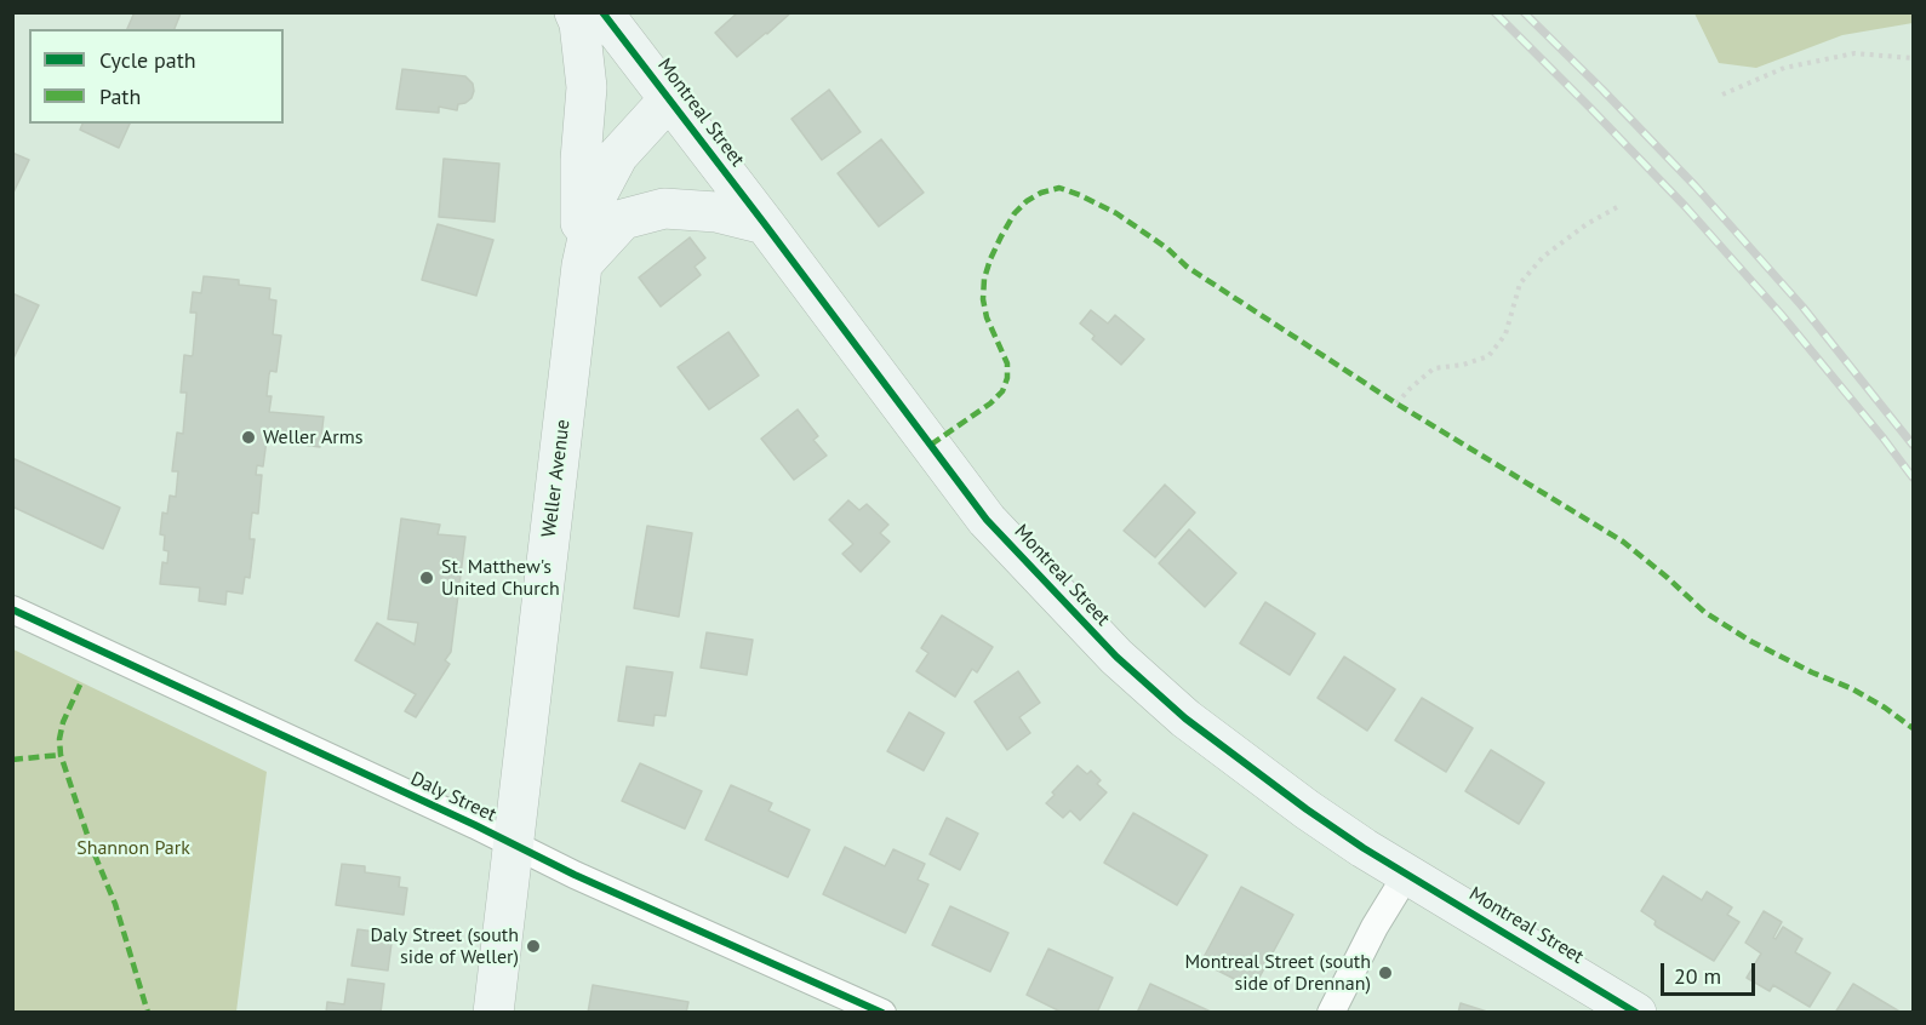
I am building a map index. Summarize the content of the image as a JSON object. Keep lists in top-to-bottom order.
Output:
{
  "streets": {
    "main road": ["Montreal Street", "Weller Avenue"],
    "street": ["Daly Street"]
  },
  "crossings": [
    ["Montreal Street", "Weller Avenue"],
    ["Weller Avenue", "Daly Street"]
  ],
  "parks": ["Shannon Park"],
  "places": [
    "Weller Arms",
    "St. Matthew's United Church",
    "Daly Street (south side of Weller)",
    "Montreal Street (south side of Drennan)"
  ],
  "legend": ["Cycle path", "Path"],
  "scale_bar": "20 m"
}
